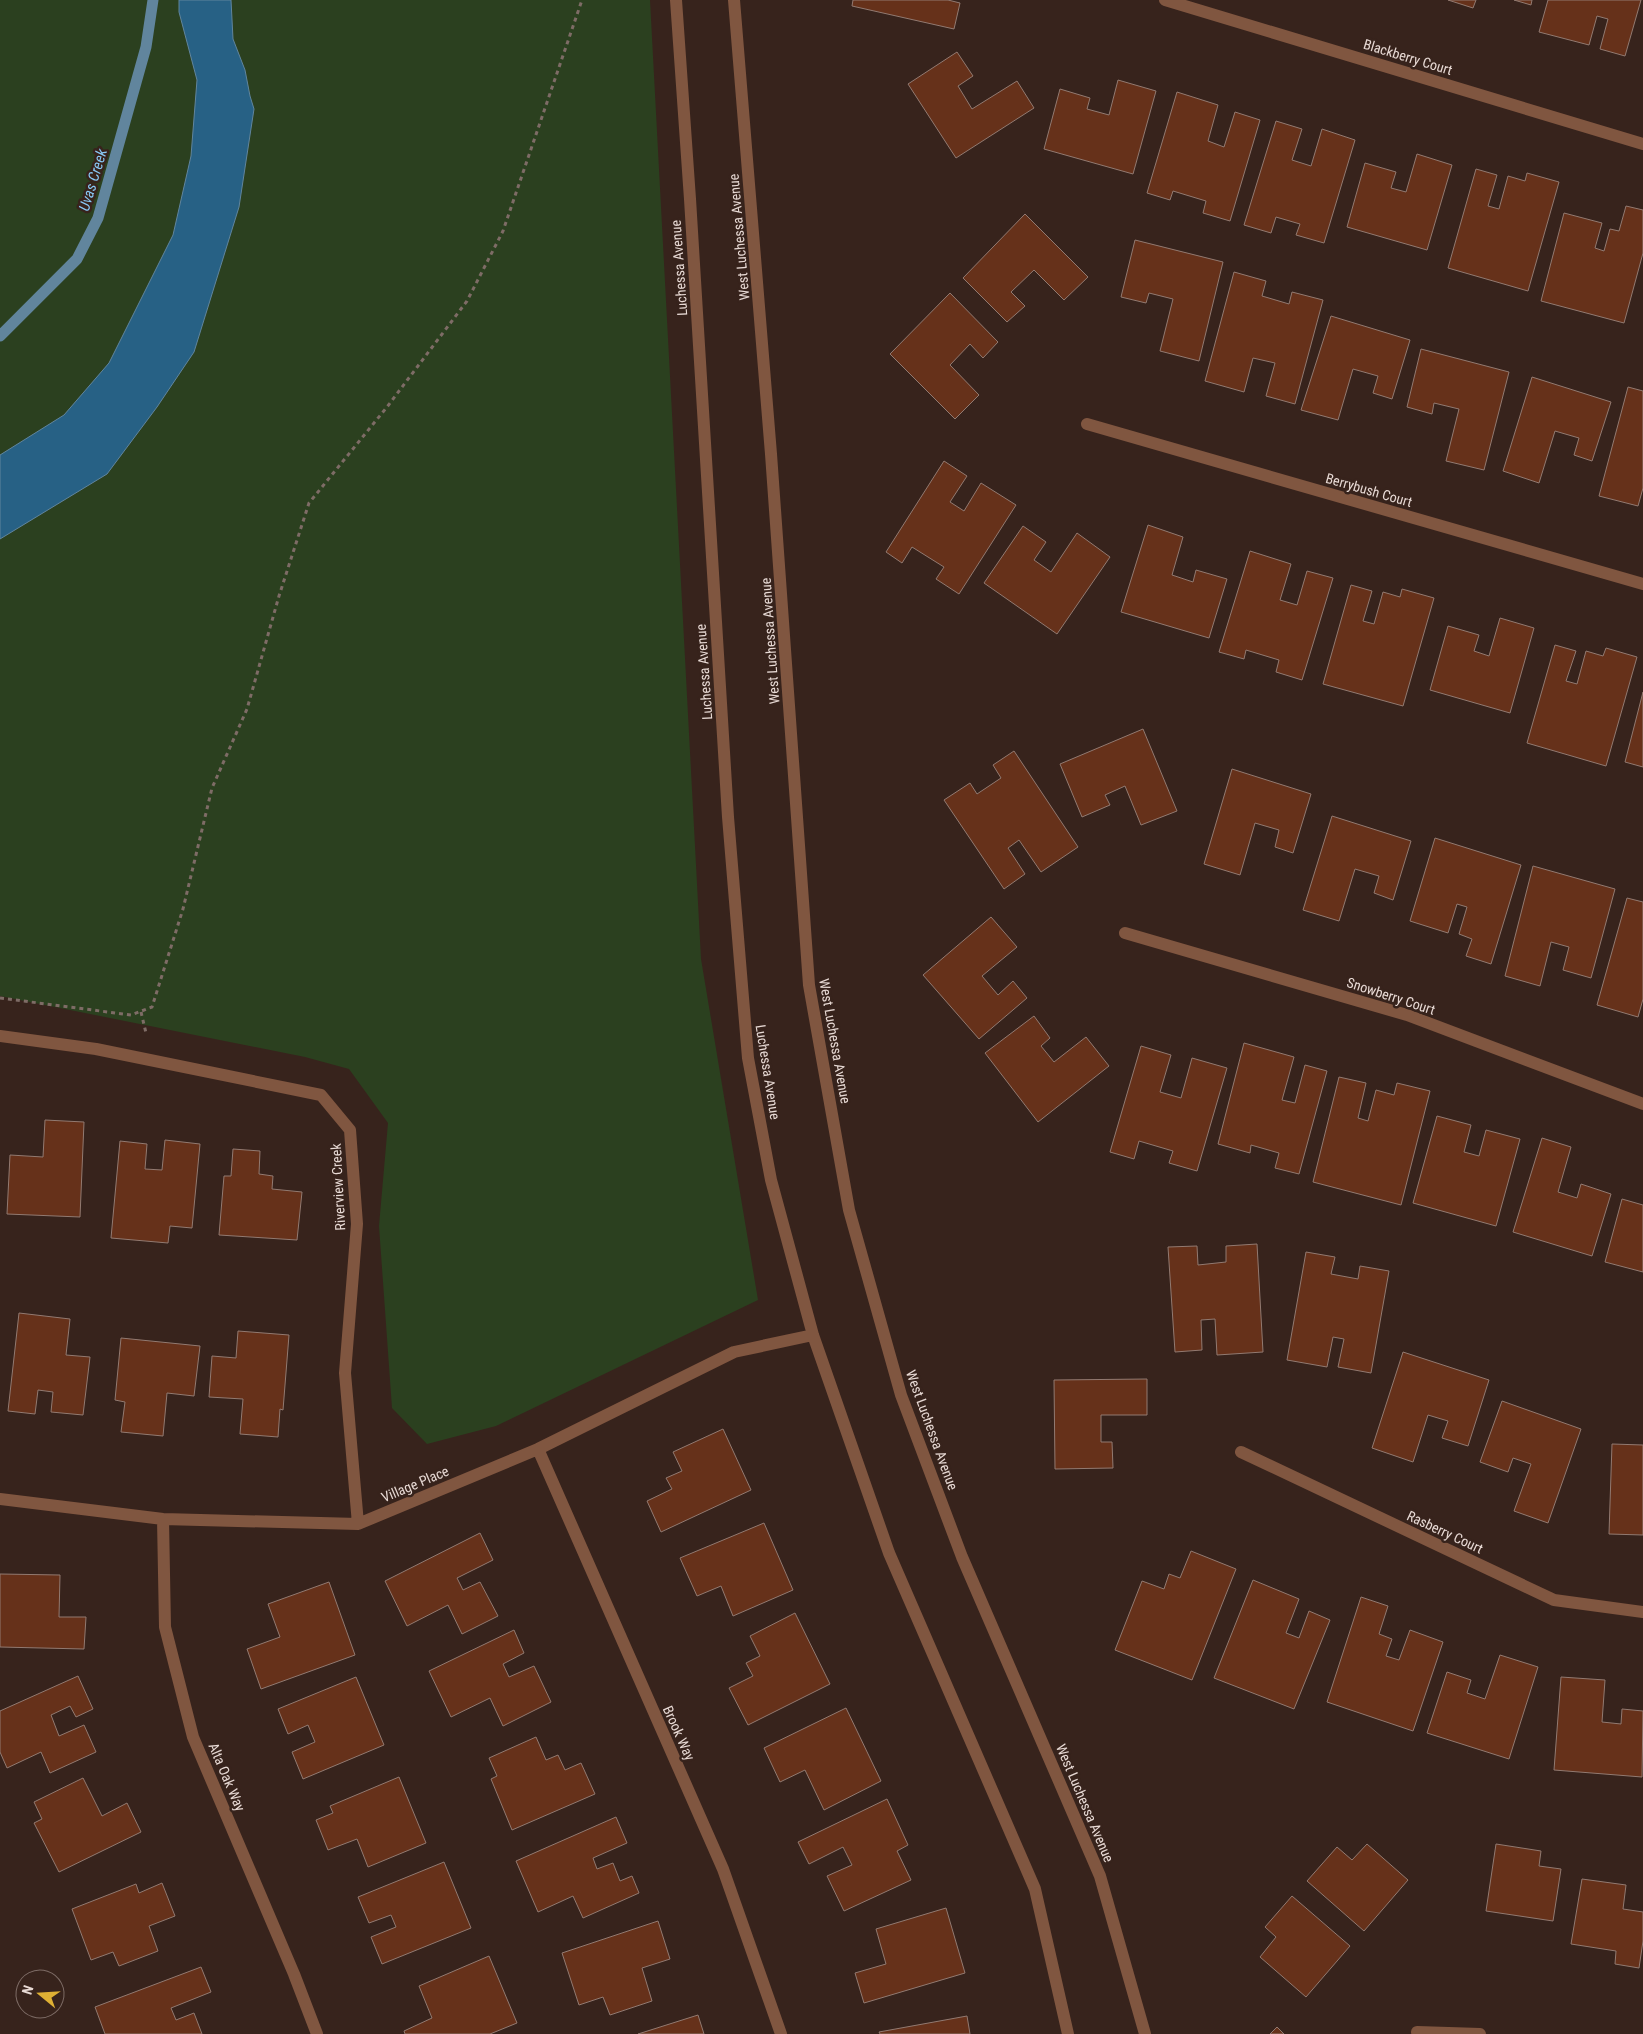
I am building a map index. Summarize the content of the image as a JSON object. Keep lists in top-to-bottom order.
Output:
{
  "streets": {
    "street": [
      "Blackberry Court",
      "West Luchessa Avenue",
      "Luchessa Avenue",
      "Berrybush Court",
      "Snowberry Court",
      "Riverview Creek",
      "Village Place",
      "Rasberry Court",
      "Brook Way",
      "Alta Oak Way"
    ]
  },
  "crossings": [
    ["Luchessa Avenue", "Village Place"],
    ["Riverview Creek", "Village Place"],
    ["Village Place", "Brook Way"],
    ["Village Place", "Alta Oak Way"]
  ],
  "water": ["Uvas Creek"],
  "north": "left"
}
